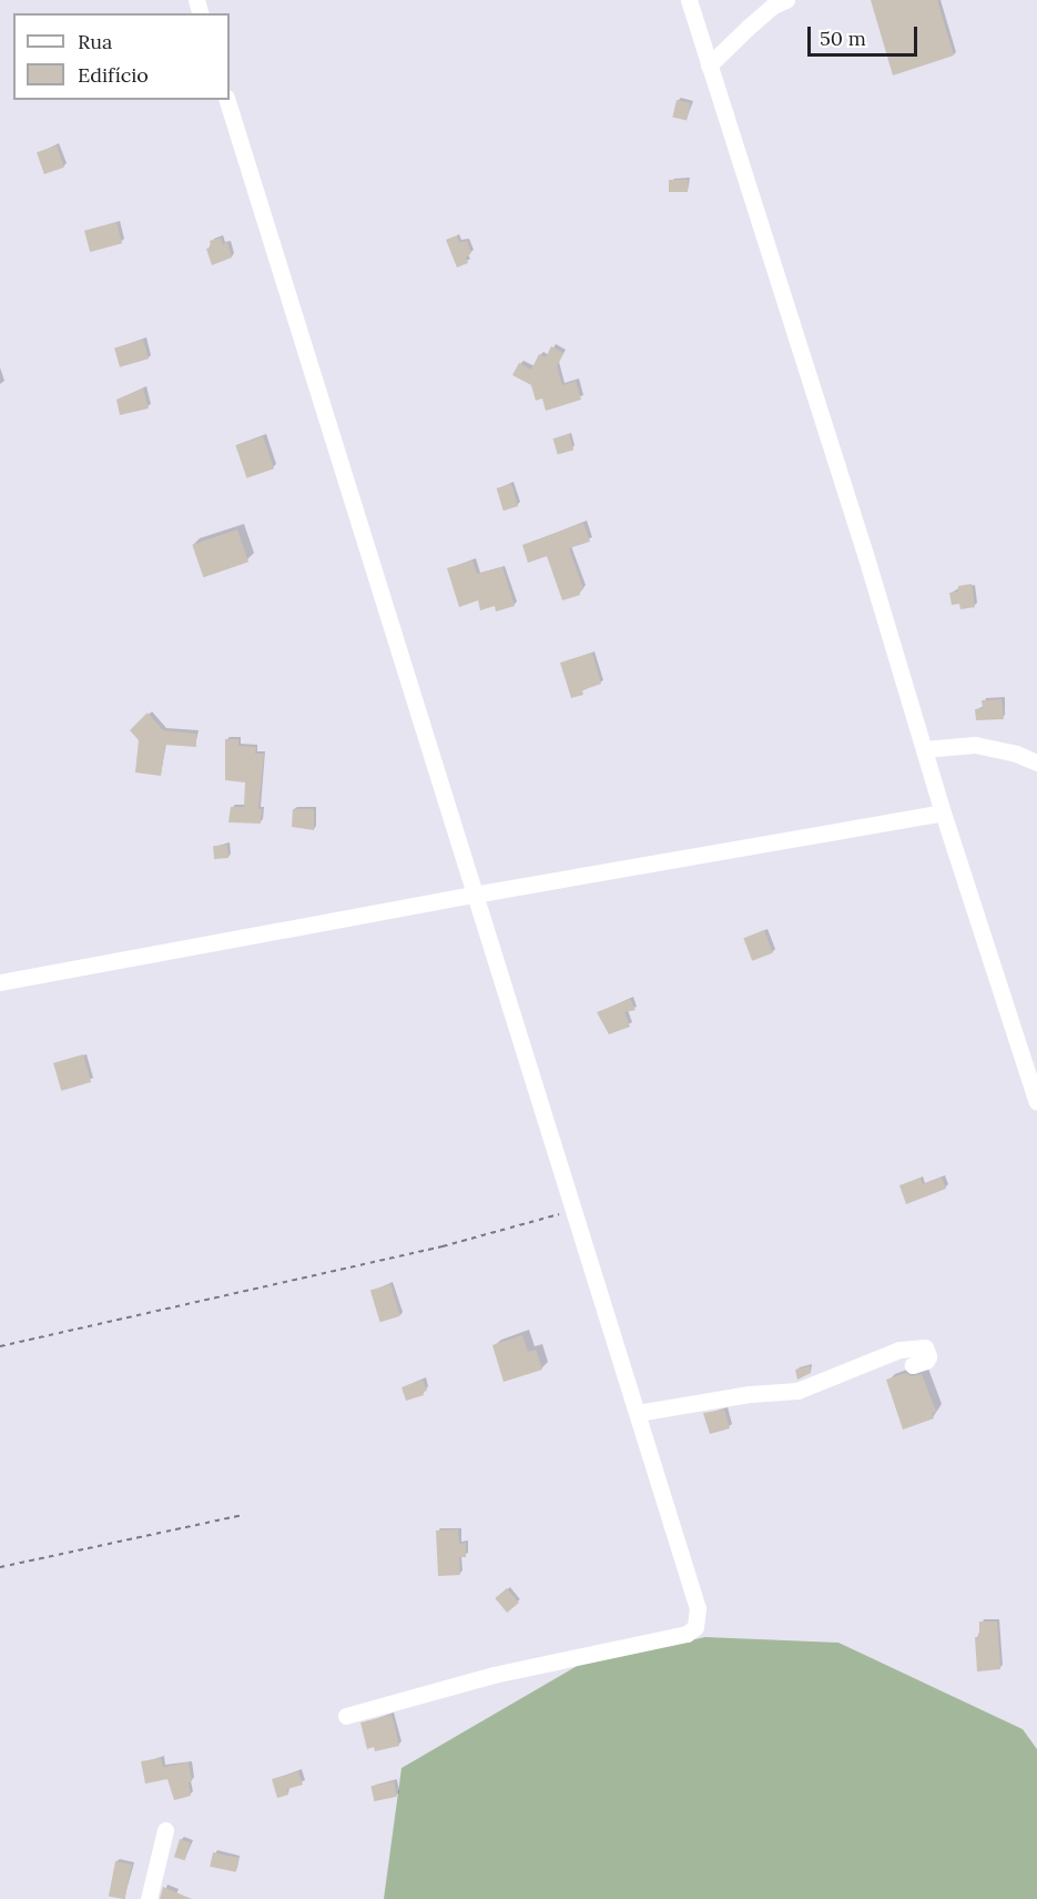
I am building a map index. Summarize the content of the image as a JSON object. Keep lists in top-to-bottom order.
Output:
{
  "legend": ["Rua", "Edifício"],
  "scale_bar": "50 m"
}
